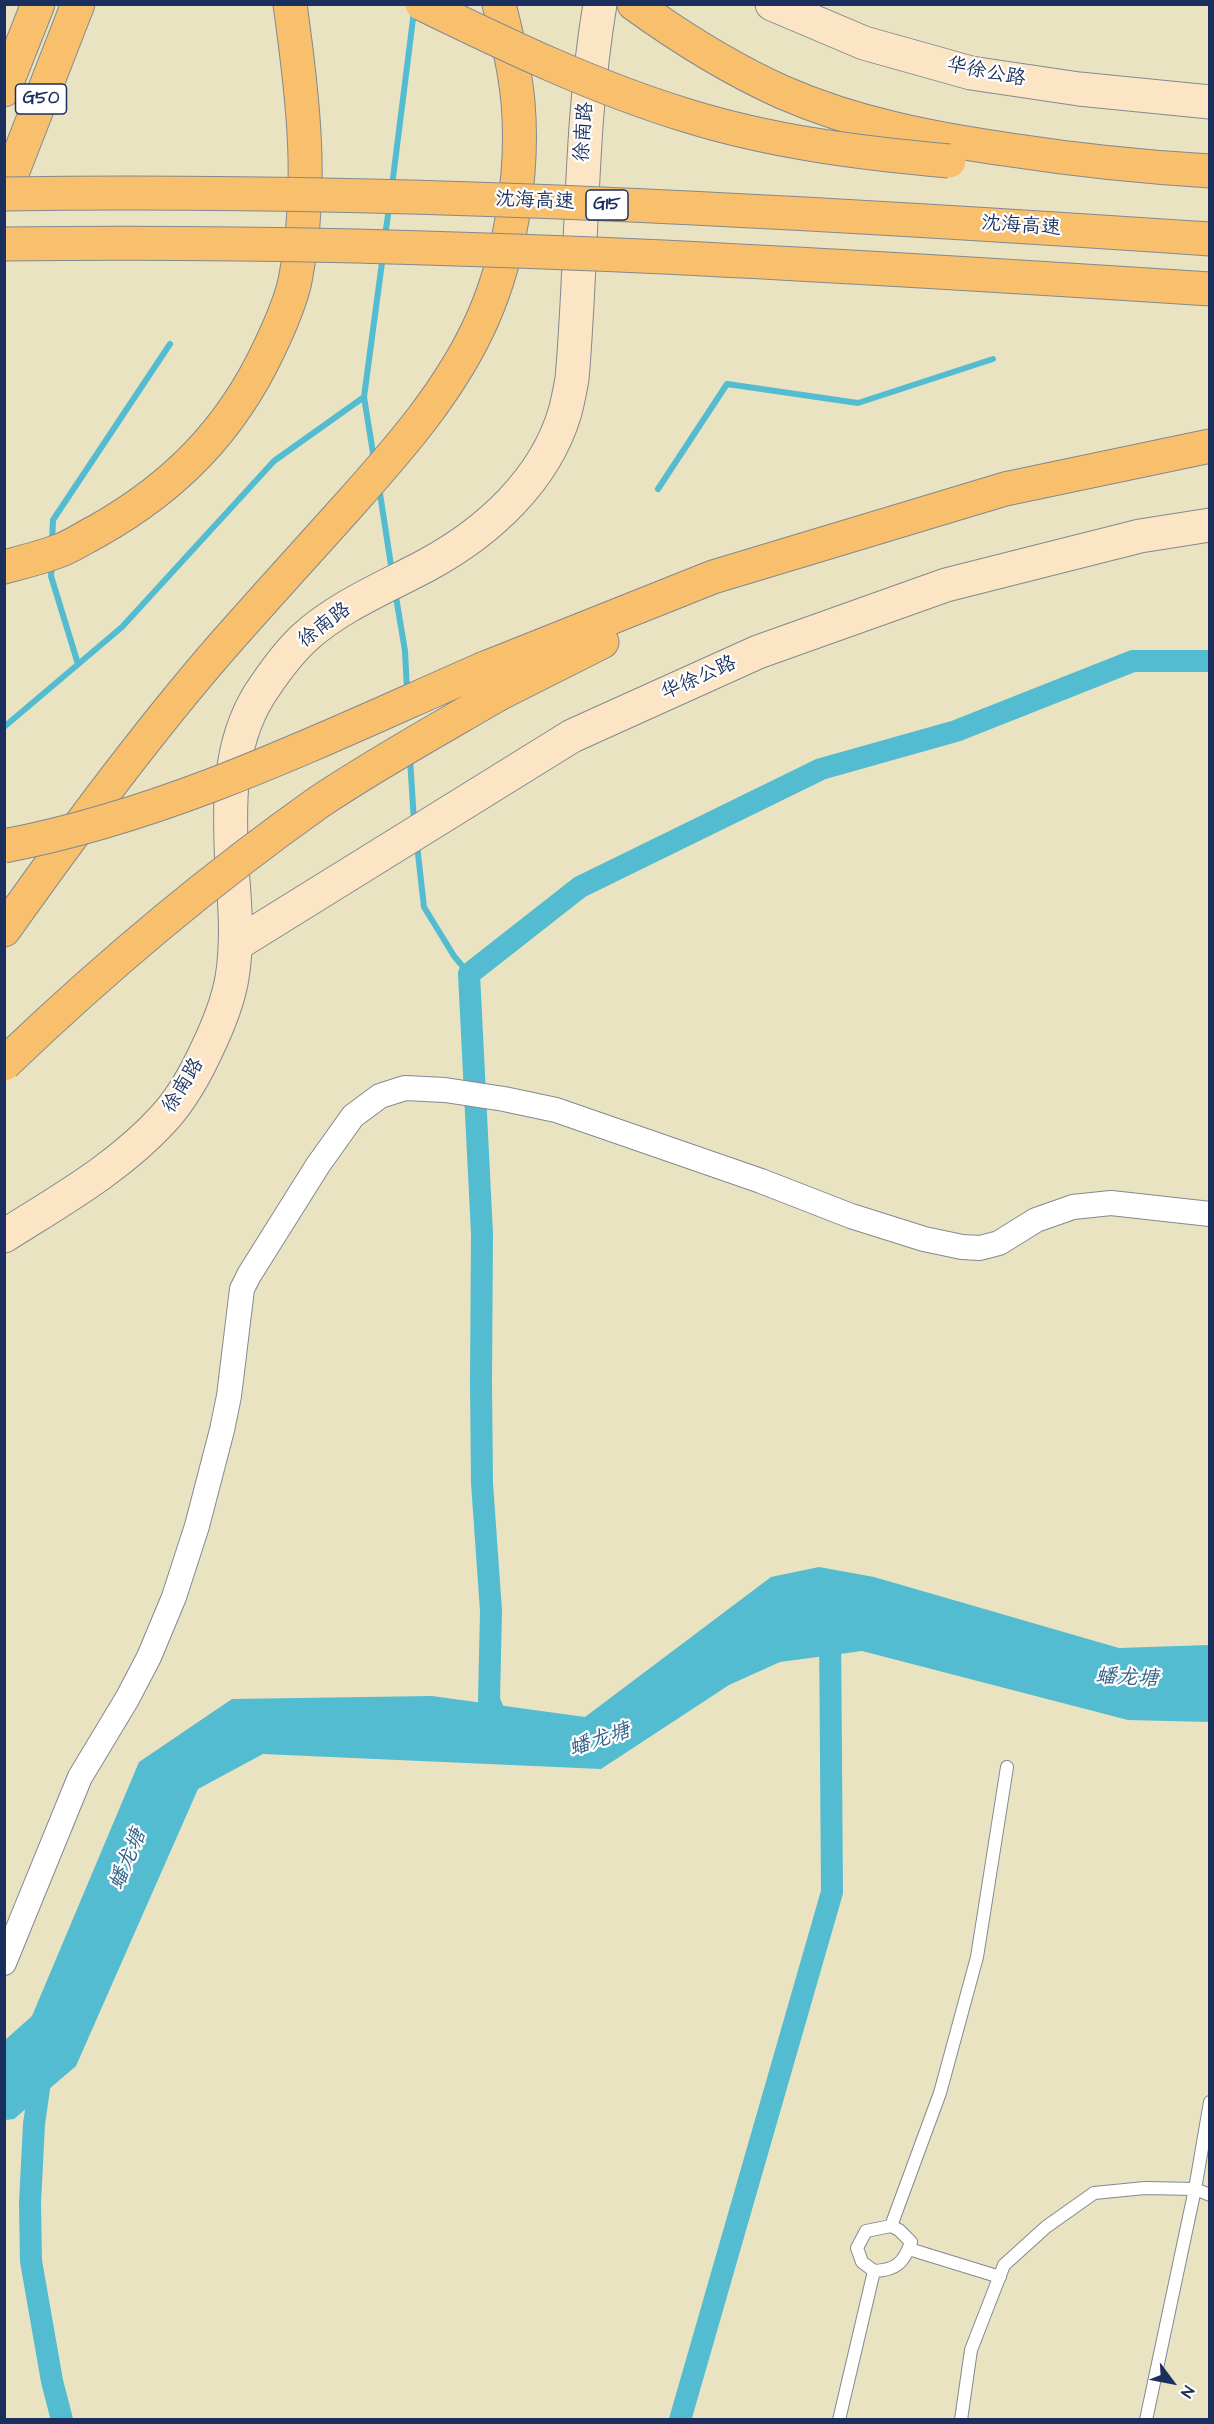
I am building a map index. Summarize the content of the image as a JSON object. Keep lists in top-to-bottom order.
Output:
{
  "streets": {
    "highway": ["G50", "沈海高速", "G15"],
    "street": ["华徐公路", "徐南路"]
  },
  "crossings": [
    ["华徐公路", "徐南路"],
    ["G50", "沈海高速"]
  ],
  "water": ["蟠龙塘"],
  "north": "bottom right"
}
